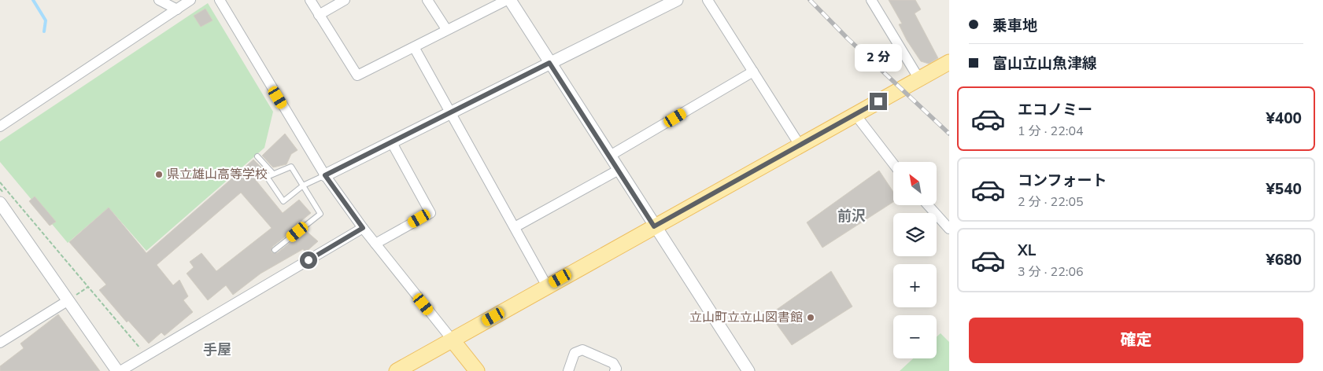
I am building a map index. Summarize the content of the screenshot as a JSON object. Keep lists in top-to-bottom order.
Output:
{
  "districts": ["前沢", "手屋"],
  "places": ["県立雄山高等学校", "立山町立立山図書館"],
  "north": "top left",
  "page": {
    "banner": ["乗車地", "富山立山魚津線"],
    "bubble": "2 分",
    "list": [
      {
        "name": "エコノミー",
        "note": "1 分 · 22:04",
        "value": "¥400"
      },
      {
        "name": "コンフォート",
        "note": "2 分 · 22:05",
        "value": "¥540"
      },
      {
        "name": "XL",
        "note": "3 分 · 22:06",
        "value": "¥680"
      }
    ],
    "map_buttons": ["+", "−"],
    "buttons": "確定"
  }
}
